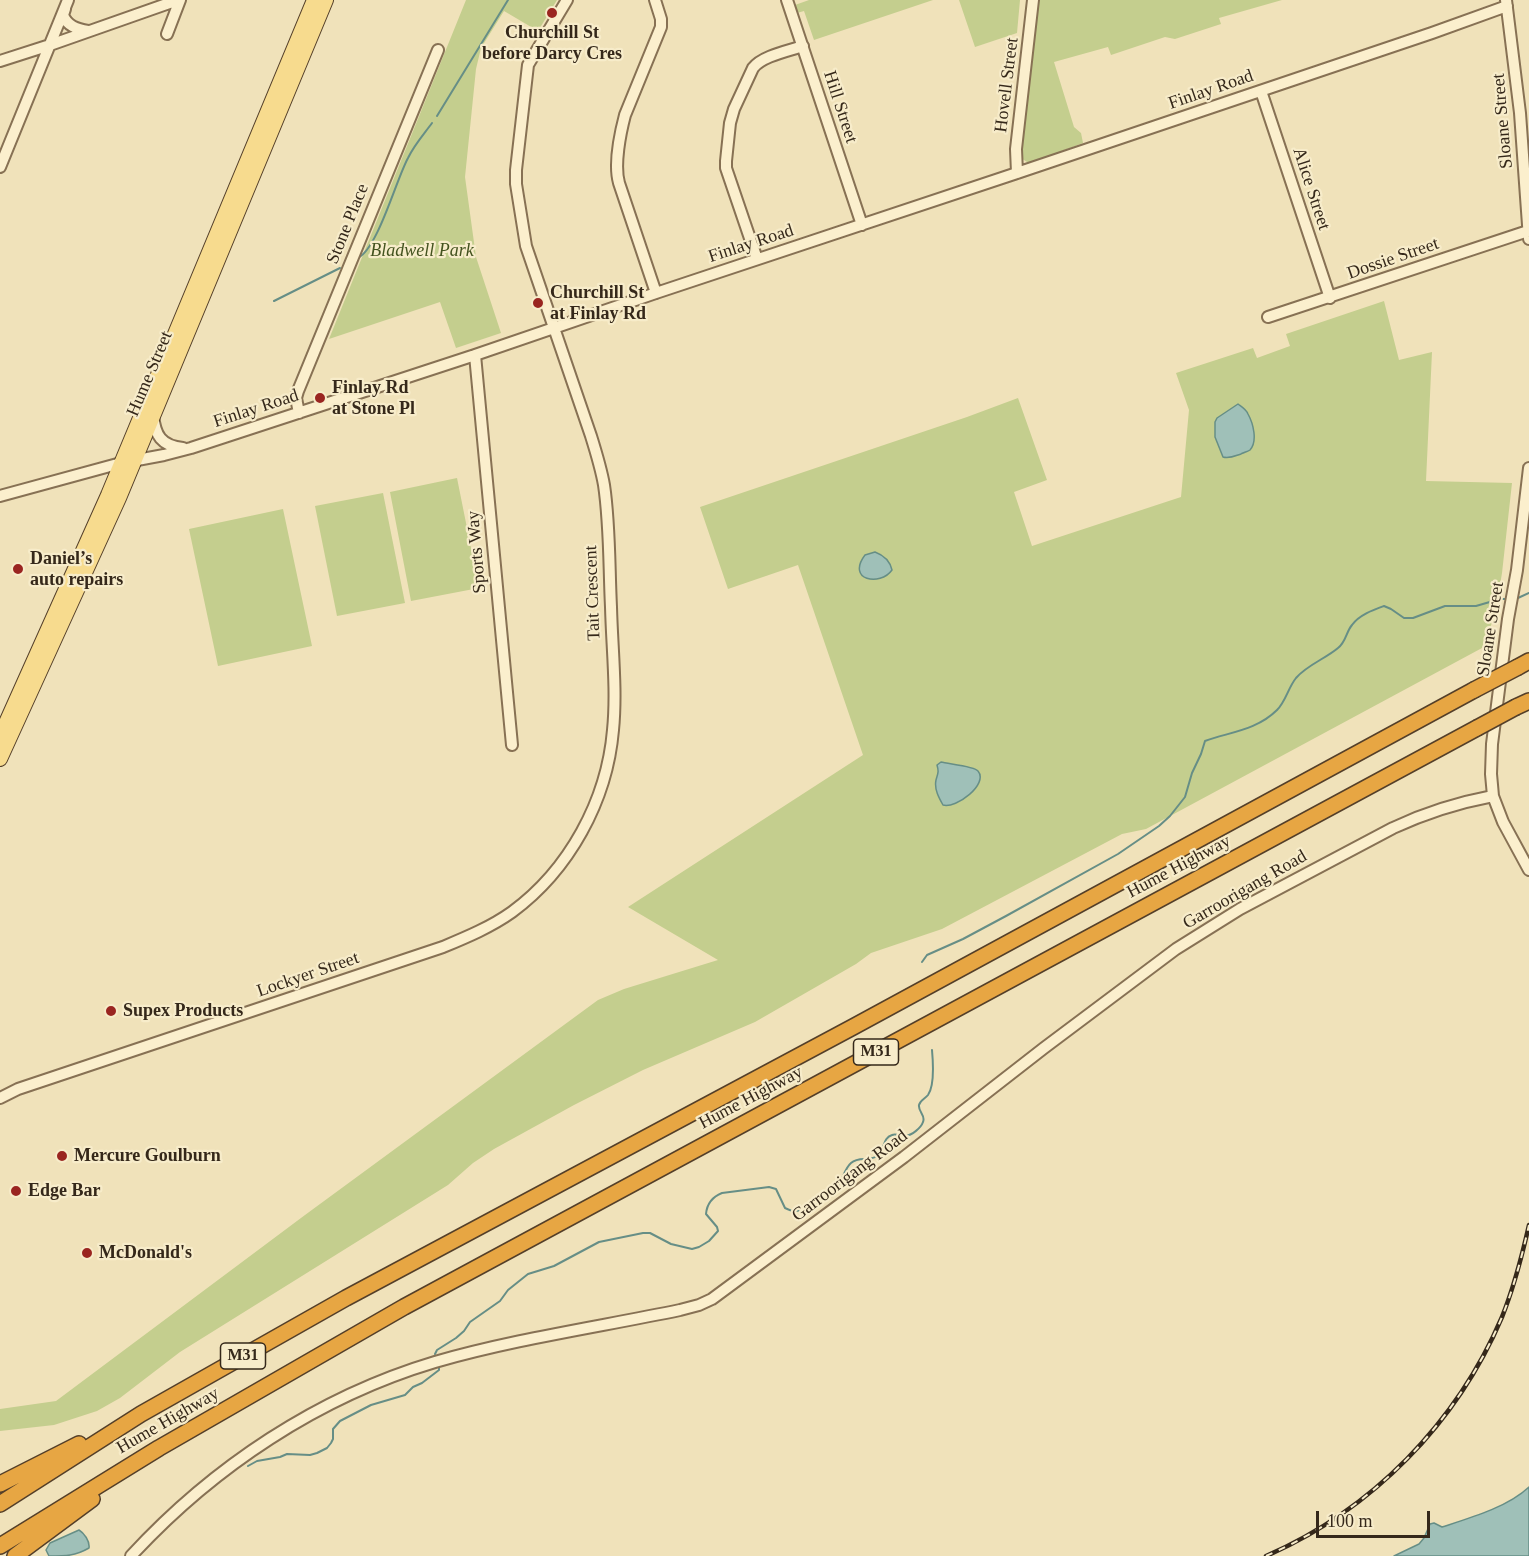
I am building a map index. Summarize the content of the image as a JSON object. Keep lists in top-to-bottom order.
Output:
{
  "streets": {
    "highway": ["Hume Highway", "M31"],
    "main road": ["Hume Street"],
    "street": [
      "Hovell Street",
      "Finlay Road",
      "Hill Street",
      "Sloane Street",
      "Alice Street",
      "Stone Place",
      "Dossie Street",
      "Sports Way",
      "Tait Crescent",
      "Garroorigang Road",
      "Lockyer Street"
    ]
  },
  "crossings": [
    ["Hovell Street", "Finlay Road"],
    ["Finlay Road", "Hill Street"],
    ["Finlay Road", "Sloane Street"],
    ["Finlay Road", "Alice Street"],
    ["Finlay Road", "Stone Place"],
    ["Finlay Road", "Hume Street"],
    ["Finlay Road", "Sports Way"],
    ["Finlay Road", "Tait Crescent"],
    ["Sloane Street", "Dossie Street"],
    ["Sloane Street", "Garroorigang Road"],
    ["Alice Street", "Dossie Street"],
    ["Tait Crescent", "Lockyer Street"]
  ],
  "parks": ["Bladwell Park"],
  "places": [
    "Churchill St before Darcy Cres",
    "Churchill St at Finlay Rd",
    "Finlay Rd at Stone Pl",
    "Daniel’s auto repairs",
    "Supex Products",
    "Mercure Goulburn",
    "Edge Bar",
    "McDonald's"
  ],
  "scale_bar": "100 m"
}
